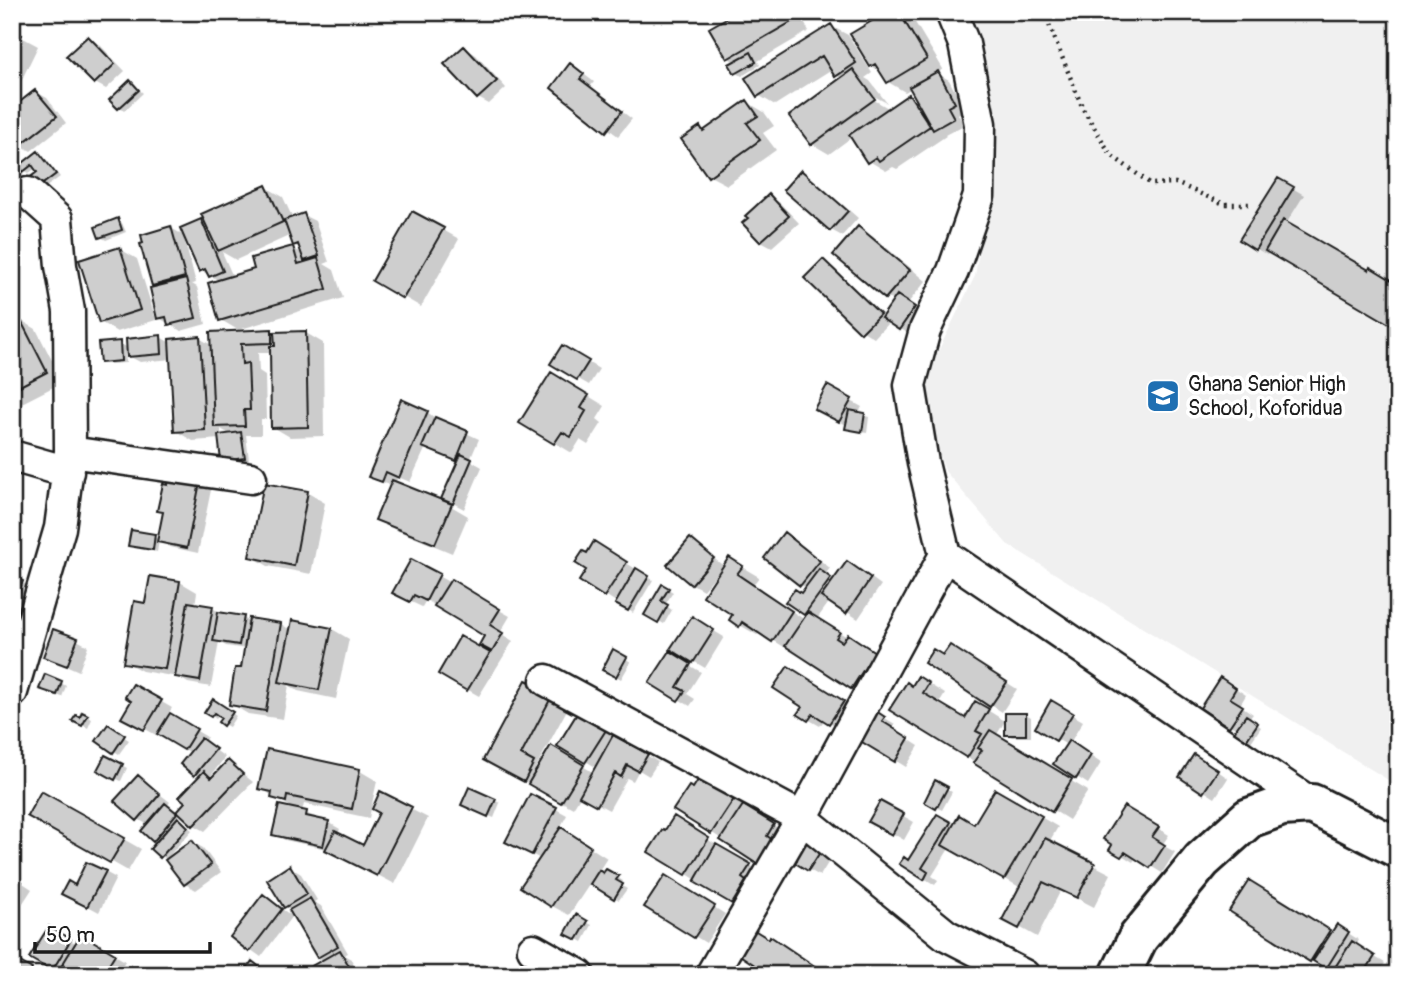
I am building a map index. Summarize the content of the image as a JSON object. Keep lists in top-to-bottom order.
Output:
{
  "places": {
    "school or university": ["Ghana Senior High School, Koforidua"]
  },
  "scale_bar": "50 m"
}
